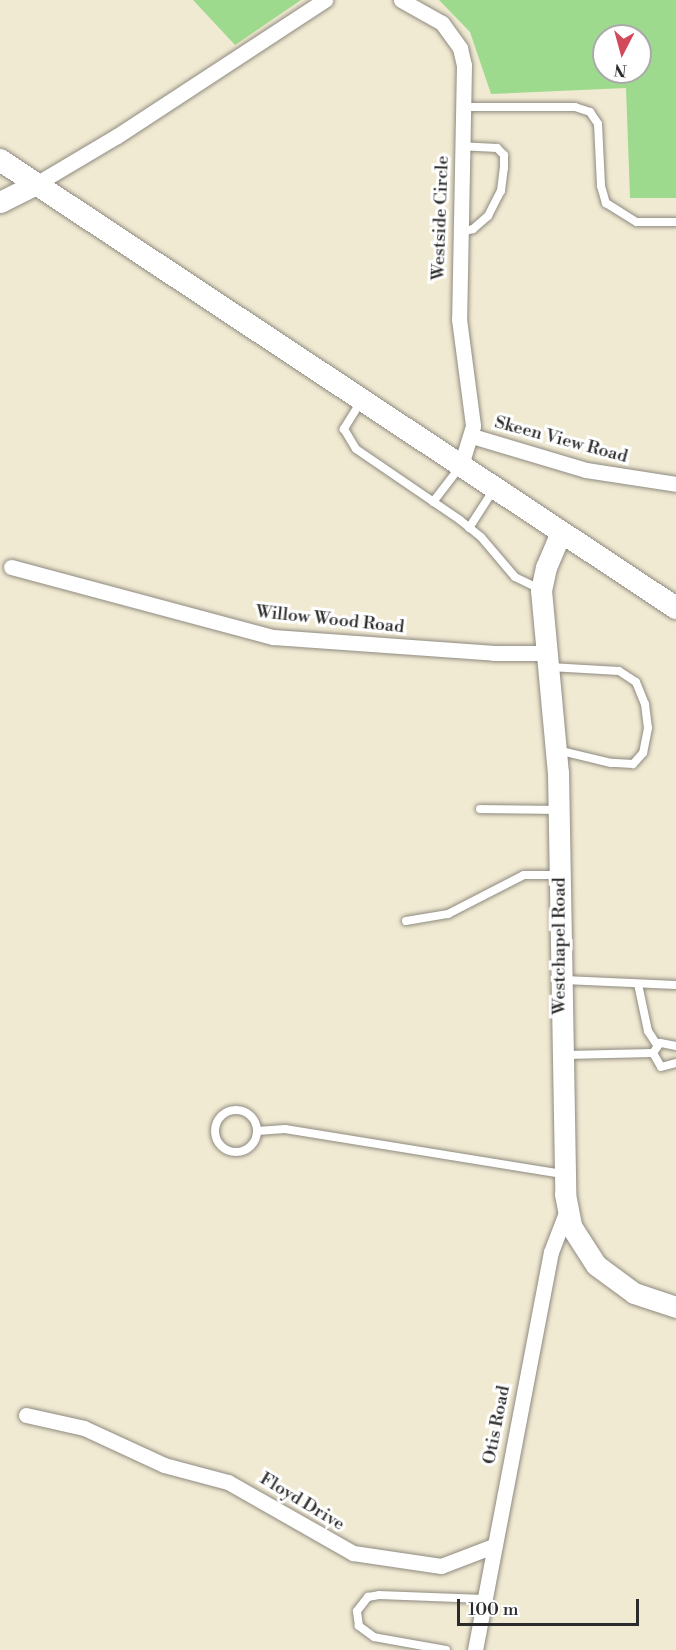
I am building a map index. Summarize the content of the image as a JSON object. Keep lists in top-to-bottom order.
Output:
{
  "streets": {
    "street": [
      "Westside Circle",
      "Skeen View Road",
      "Willow Wood Road",
      "Westchapel Road",
      "Otis Road",
      "Floyd Drive"
    ]
  },
  "crossings": [
    ["Westside Circle", "Skeen View Road"],
    ["Willow Wood Road", "Westchapel Road"],
    ["Westchapel Road", "Otis Road"],
    ["Otis Road", "Floyd Drive"]
  ],
  "scale_bar": "100 m",
  "north": "bottom"
}
